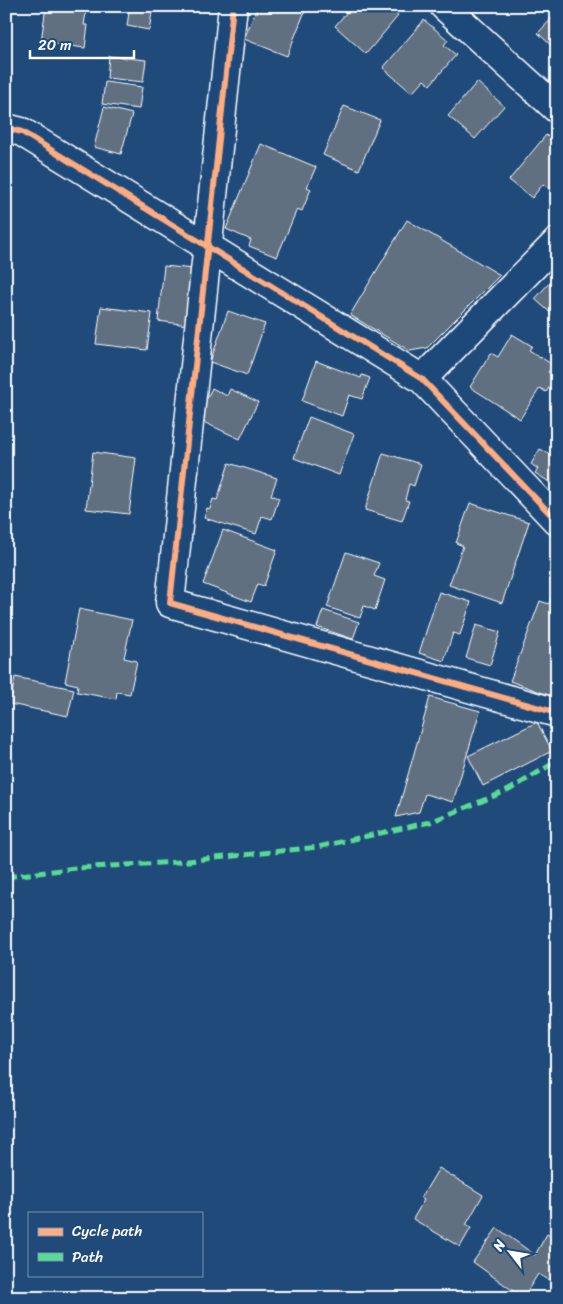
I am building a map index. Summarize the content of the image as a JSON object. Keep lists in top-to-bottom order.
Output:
{
  "legend": ["Cycle path", "Path"],
  "scale_bar": "20 m",
  "north": "top left"
}
